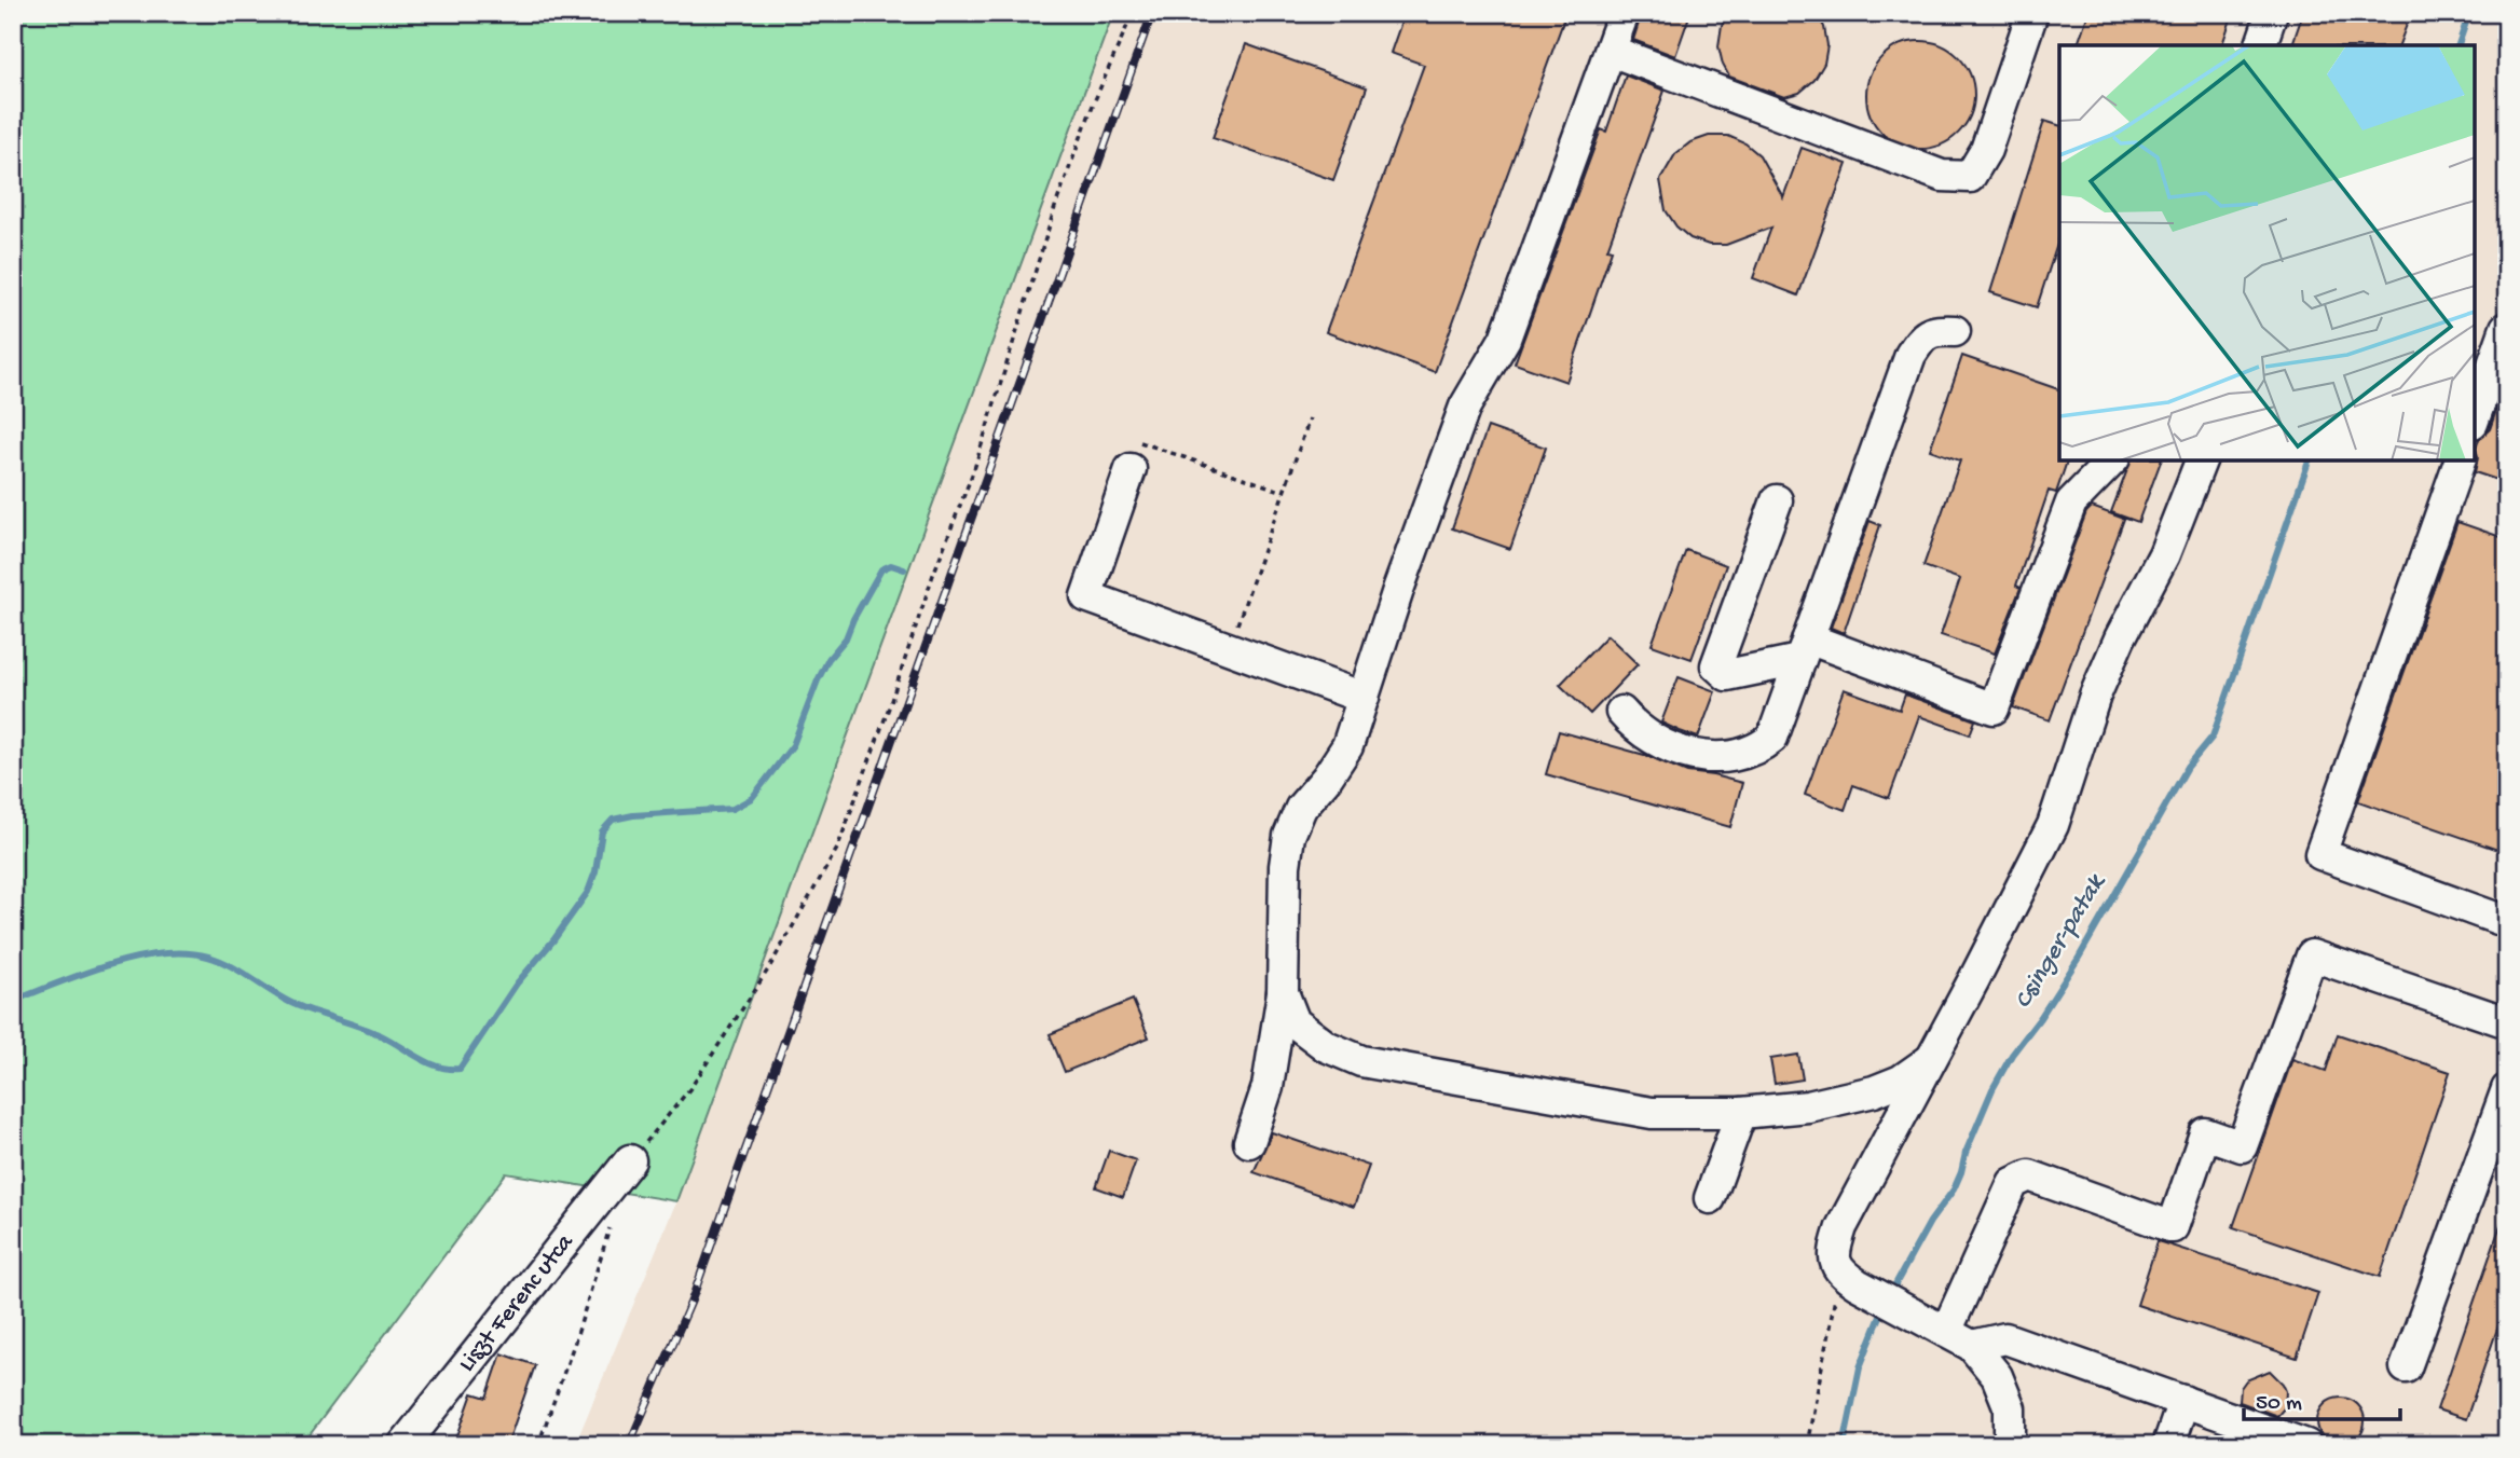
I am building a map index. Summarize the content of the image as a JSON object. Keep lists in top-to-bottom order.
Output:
{
  "streets": {
    "street": ["Liszt Ferenc utca"]
  },
  "water": ["Csinger-patak"],
  "scale_bar": "50 m"
}
